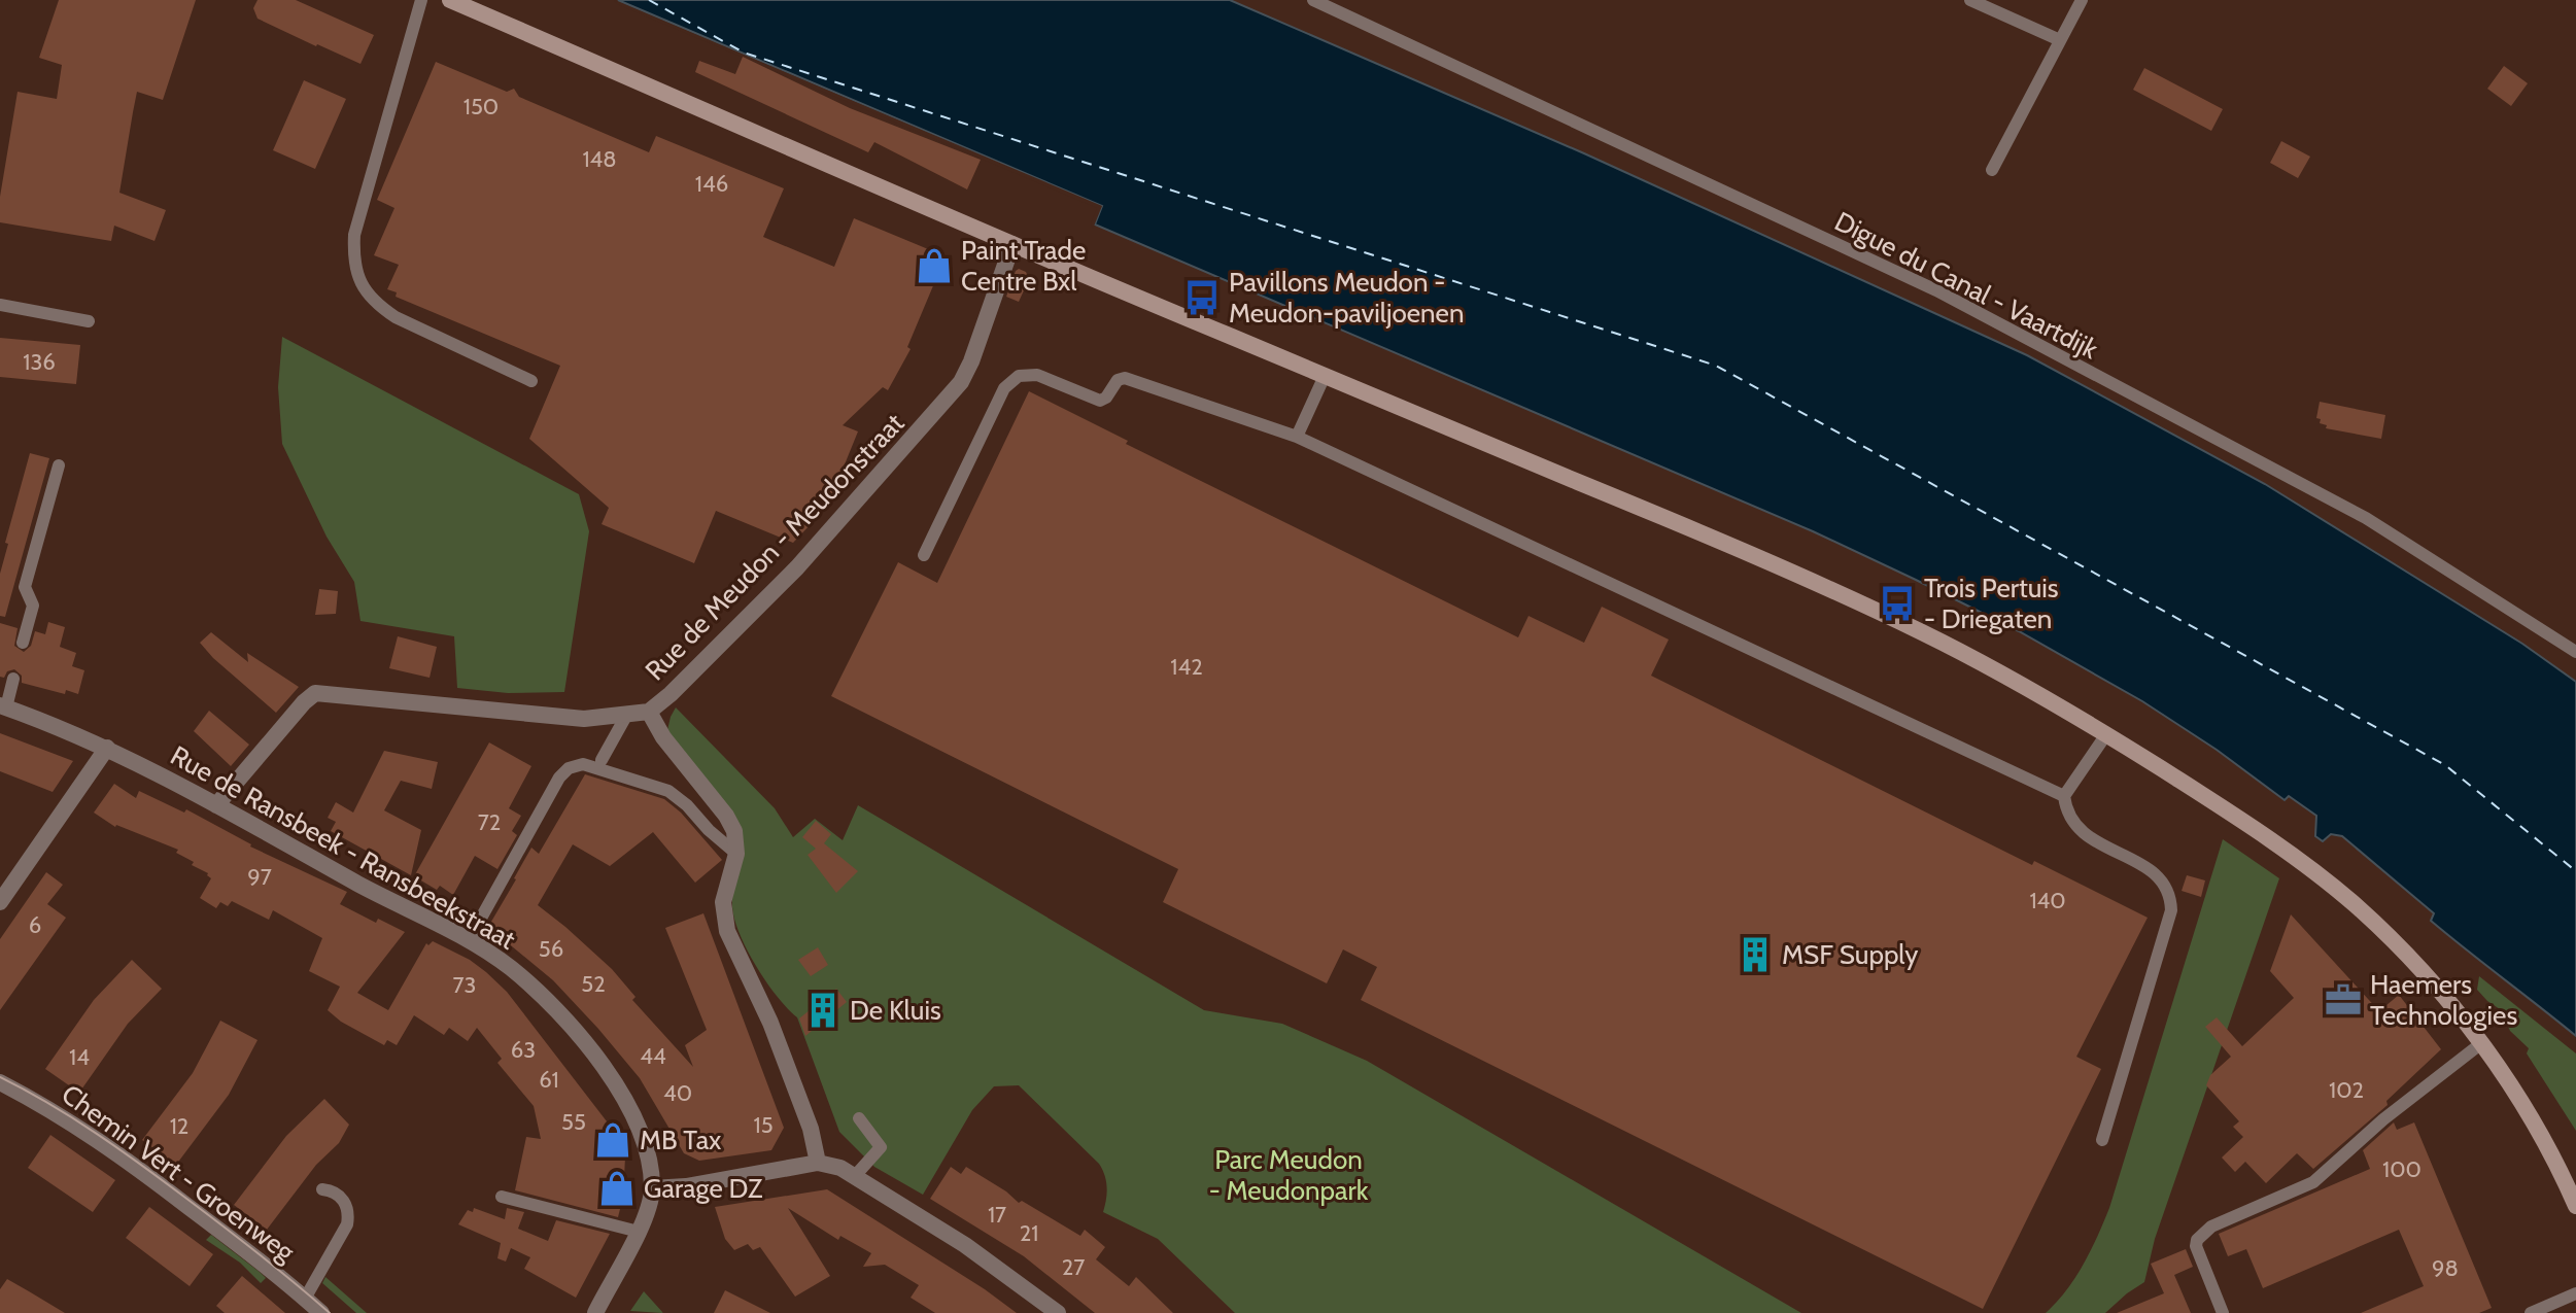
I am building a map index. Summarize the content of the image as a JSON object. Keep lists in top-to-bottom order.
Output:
{
  "streets": {
    "street": ["Rue de Meudon - Meudonstraat", "Rue de Ransbeek - Ransbeekstraat", "Chemin Vert - Groenweg"],
    "lane": ["Digue du Canal - Vaartdijk"]
  },
  "crossings": [
    ["Rue de Meudon - Meudonstraat", "Rue de Ransbeek - Ransbeekstraat"]
  ],
  "parks": ["Parc Meudon - Meudonpark"],
  "places": {
    "shop": ["Paint Trade Centre Bxl", "MB Tax", "Garage DZ"],
    "bus stop": ["Pavillons Meudon - Meudon-paviljoenen", "Trois Pertuis - Driegaten"],
    "building": ["MSF Supply", "De Kluis"],
    "office": ["Haemers Technologies"]
  },
  "house_numbers": [
    "150",
    "148",
    "146",
    "136",
    "142",
    "72",
    "97",
    "140",
    "6",
    "56",
    "52",
    "73",
    "63",
    "44",
    "14",
    "61",
    "102",
    "40",
    "55",
    "15",
    "12",
    "100",
    "17",
    "21",
    "27",
    "98"
  ]
}
